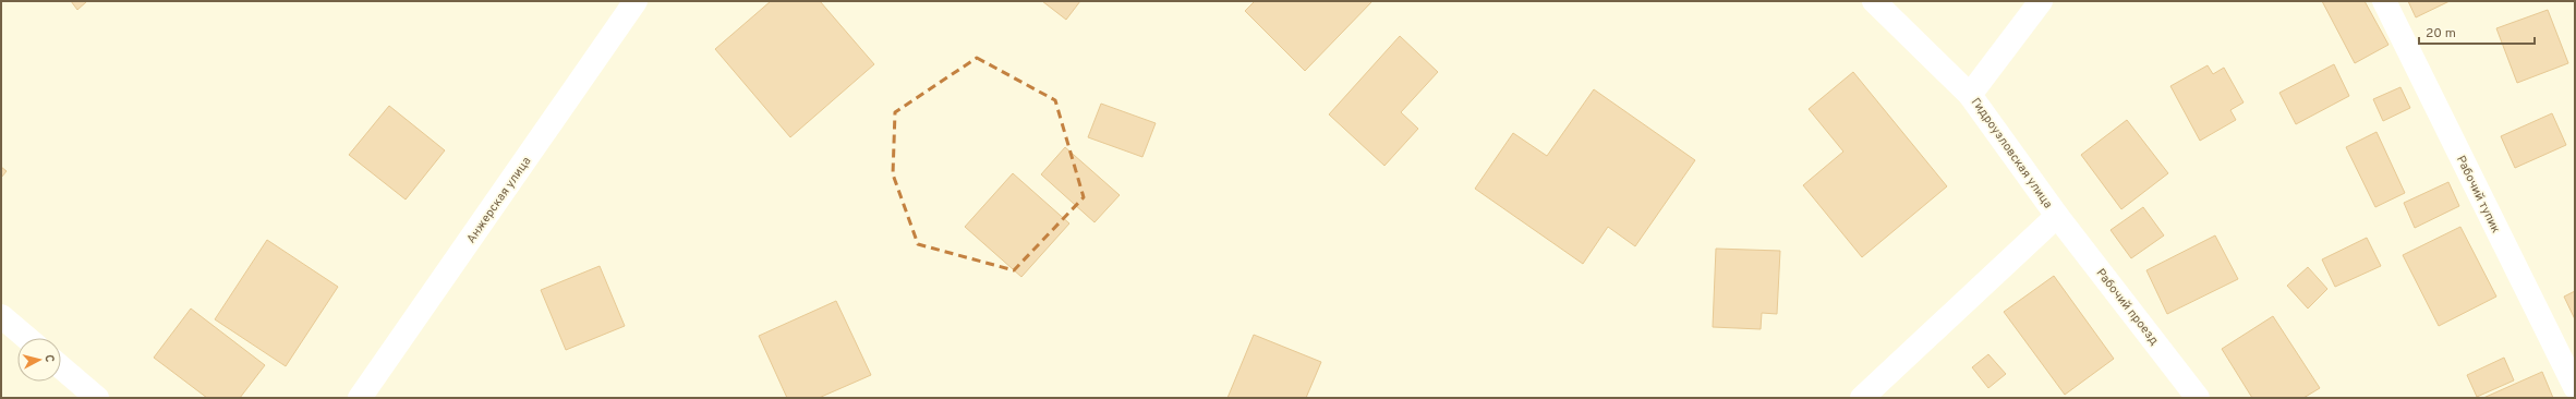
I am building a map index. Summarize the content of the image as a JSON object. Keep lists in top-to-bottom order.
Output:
{
  "streets": {
    "street": [
      "Гидроузловская улица",
      "Рабочий тупик",
      "Анжерская улица",
      "Рабочий проезд"
    ]
  },
  "crossings": [
    ["Гидроузловская улица", "Рабочий проезд"]
  ],
  "scale_bar": "20 m",
  "north": "right"
}
